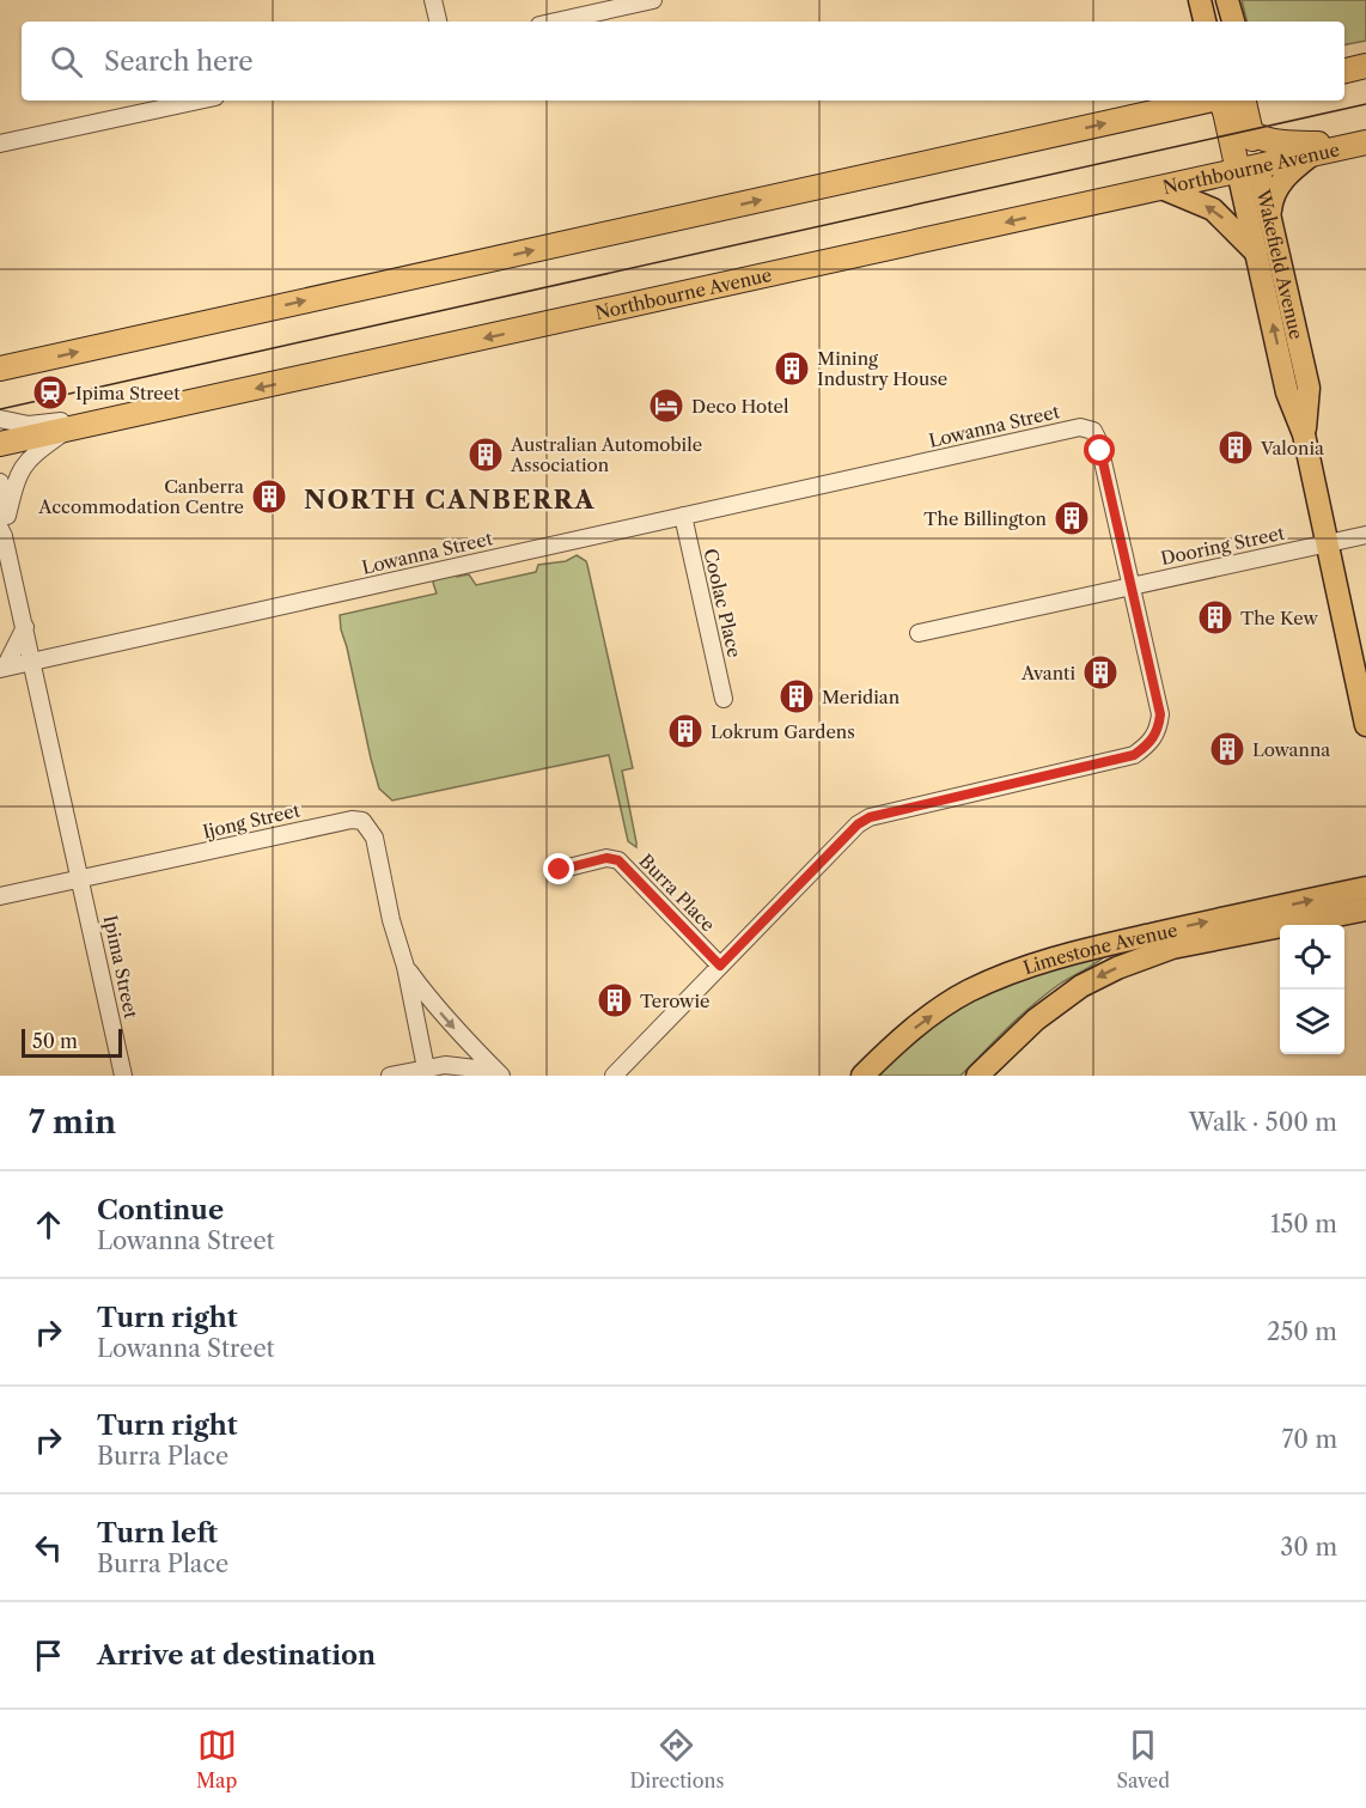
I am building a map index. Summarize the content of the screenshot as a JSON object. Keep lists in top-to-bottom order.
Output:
{
  "streets": {
    "highway": ["Northbourne Avenue", "Wakefield Avenue"],
    "main road": ["Limestone Avenue"],
    "street": [
      "Lowanna Street",
      "Dooring Street",
      "Coolac Place",
      "Ijong Street",
      "Burra Place",
      "Ipima Street"
    ]
  },
  "crossings": [
    ["Northbourne Avenue", "Wakefield Avenue"],
    ["Wakefield Avenue", "Dooring Street"],
    ["Lowanna Street", "Dooring Street"],
    ["Lowanna Street", "Coolac Place"],
    ["Lowanna Street", "Burra Place"],
    ["Lowanna Street", "Ipima Street"],
    ["Ijong Street", "Ipima Street"]
  ],
  "districts": ["NORTH CANBERRA"],
  "places": {
    "building": [
      "Mining Industry House",
      "Valonia",
      "Australian Automobile Association",
      "Canberra Accommodation Centre",
      "The Billington",
      "The Kew",
      "Avanti",
      "Meridian",
      "Lokrum Gardens",
      "Lowanna",
      "Terowie"
    ],
    "station": ["Ipima Street"],
    "hotel": ["Deco Hotel"]
  },
  "scale_bar": "50 m",
  "page": {
    "search": "Search here",
    "scale": "50 m",
    "heading": ["7 min", "Walk · 500 m"],
    "list": [
      ["Continue", "Lowanna Street", "150 m"],
      ["Turn right", "Lowanna Street", "250 m"],
      ["Turn right", "Burra Place", "70 m"],
      ["Turn left", "Burra Place", "30 m"],
      "Arrive at destination"
    ],
    "nav": ["Map", "Directions", "Saved"]
  }
}
